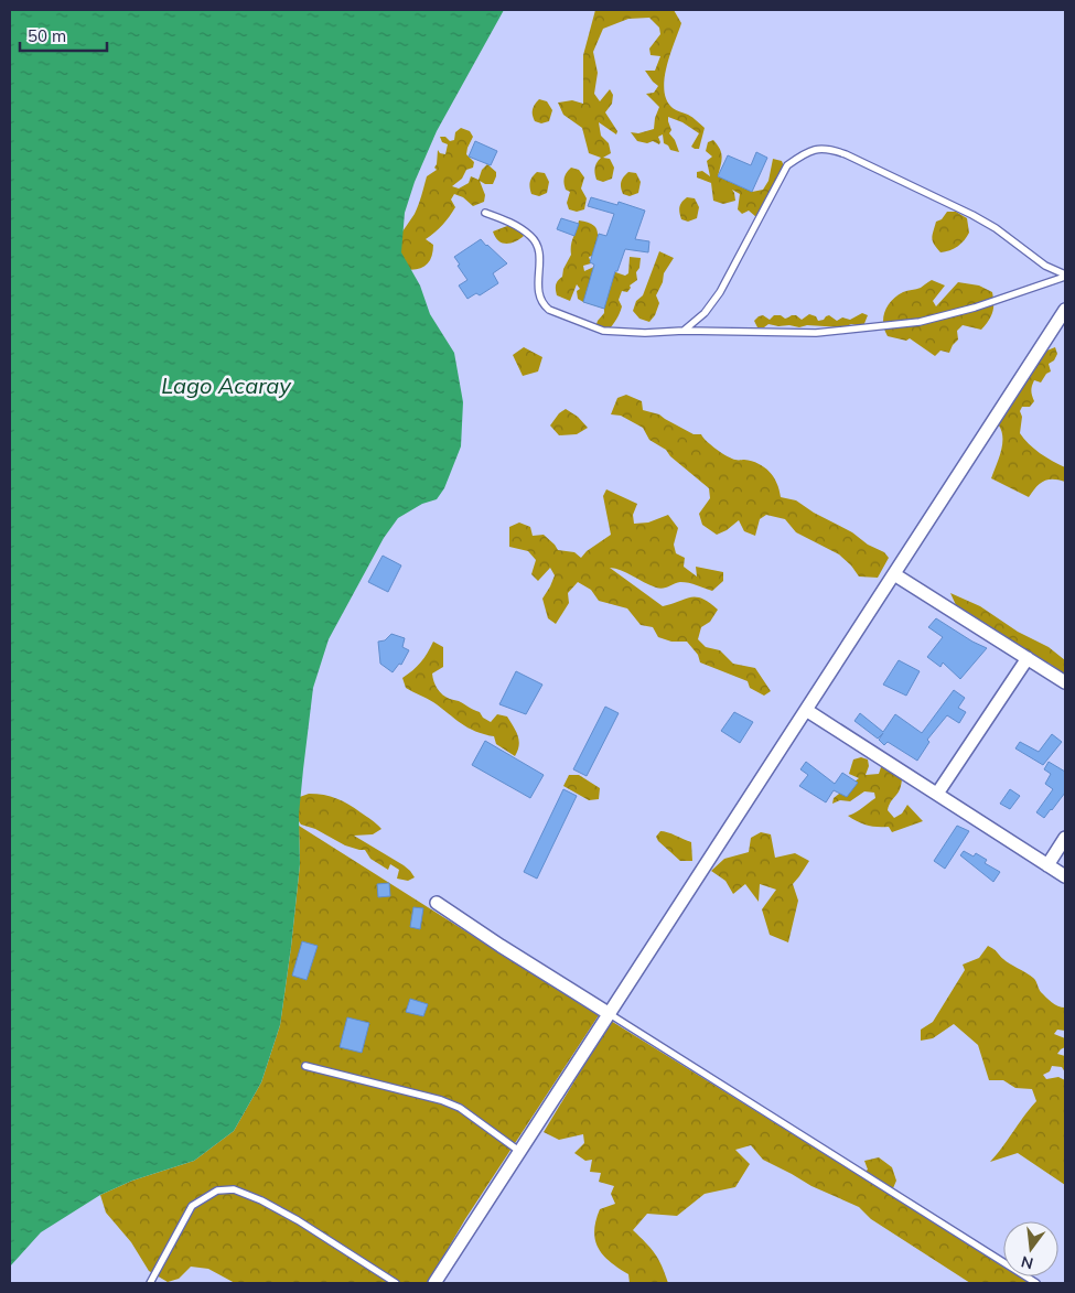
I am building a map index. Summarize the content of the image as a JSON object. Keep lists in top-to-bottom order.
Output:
{
  "water": ["Lago Acaray"],
  "scale_bar": "50 m",
  "north": "bottom"
}
